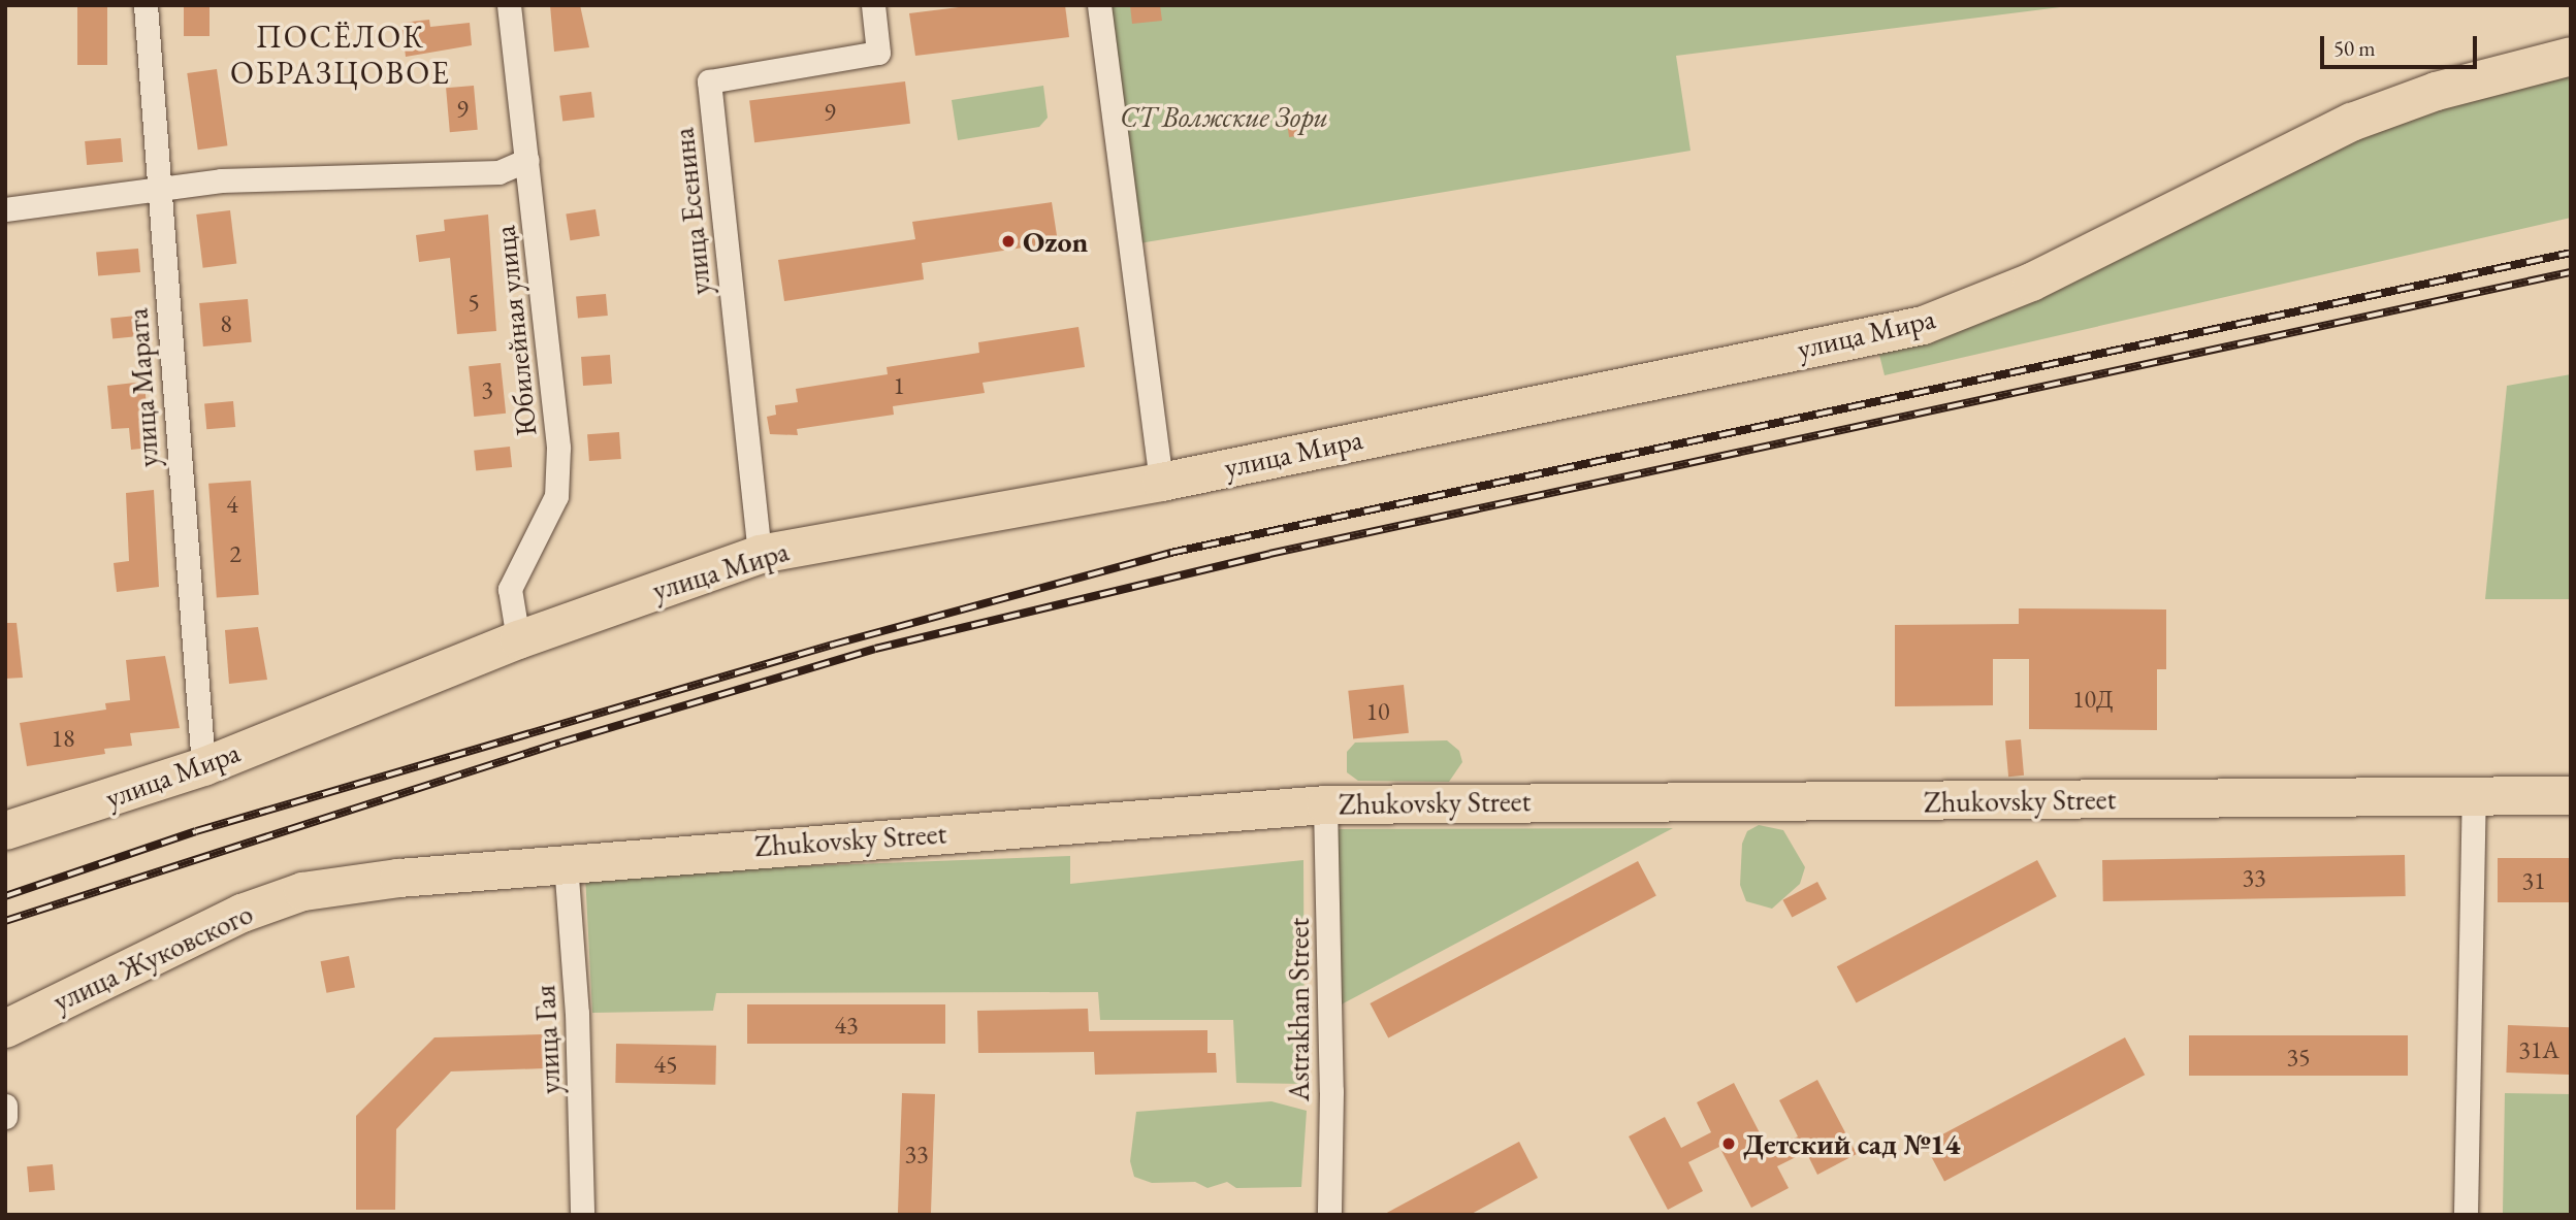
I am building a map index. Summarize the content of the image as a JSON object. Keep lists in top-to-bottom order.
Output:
{
  "streets": {
    "main road": ["улица Мира", "Zhukovsky Street"],
    "street": [
      "улица Есенина",
      "Юбилейная улица",
      "улица Марата",
      "Astrakhan Street",
      "улица Гая"
    ]
  },
  "crossings": [
    ["улица Есенина", "улица Мира"],
    ["Юбилейная улица", "улица Мира"],
    ["улица Мира", "улица Марата"],
    ["Zhukovsky Street", "Astrakhan Street"],
    ["Zhukovsky Street", "улица Гая"]
  ],
  "districts": ["ПОСЁЛОК ОБРАЗЦОВОЕ"],
  "parks": ["СТ Волжские Зори"],
  "places": ["Ozon", "Детский сад №14"],
  "house_numbers": [
    "9",
    "9",
    "5",
    "8",
    "1",
    "3",
    "4",
    "2",
    "10Д",
    "10",
    "18",
    "33",
    "31",
    "43",
    "31А",
    "35",
    "45",
    "33"
  ],
  "scale_bar": "50 m"
}
